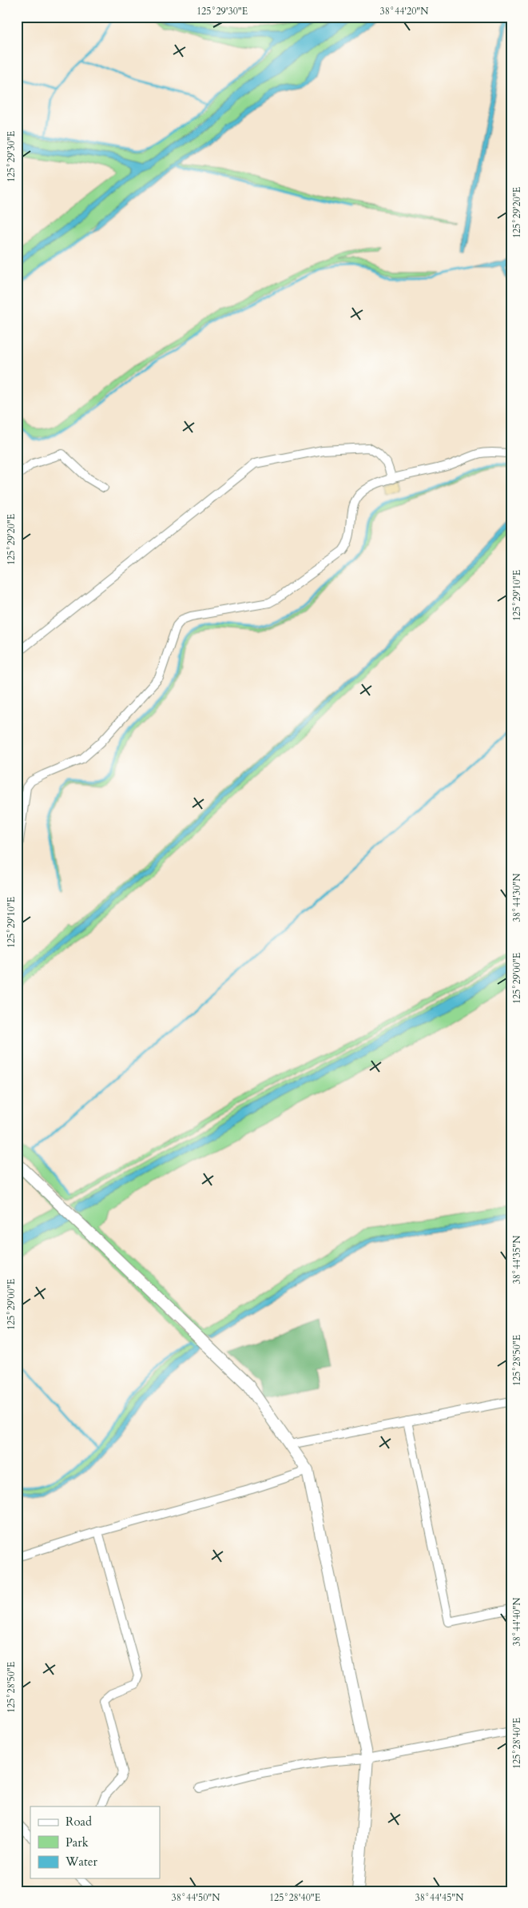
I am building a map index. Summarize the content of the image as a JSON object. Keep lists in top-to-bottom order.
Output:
{
  "legend": ["Road", "Park", "Water"],
  "coordinates": [
    "125°29'30\"E",
    "38°44'20\"N",
    "125°29'20\"E",
    "125°29'10\"E",
    "38°44'30\"N",
    "125°29'00\"E",
    "38°44'35\"N",
    "125°28'50\"E",
    "38°44'40\"N",
    "125°28'40\"E",
    "38°44'50\"N",
    "38°44'45\"N"
  ]
}
